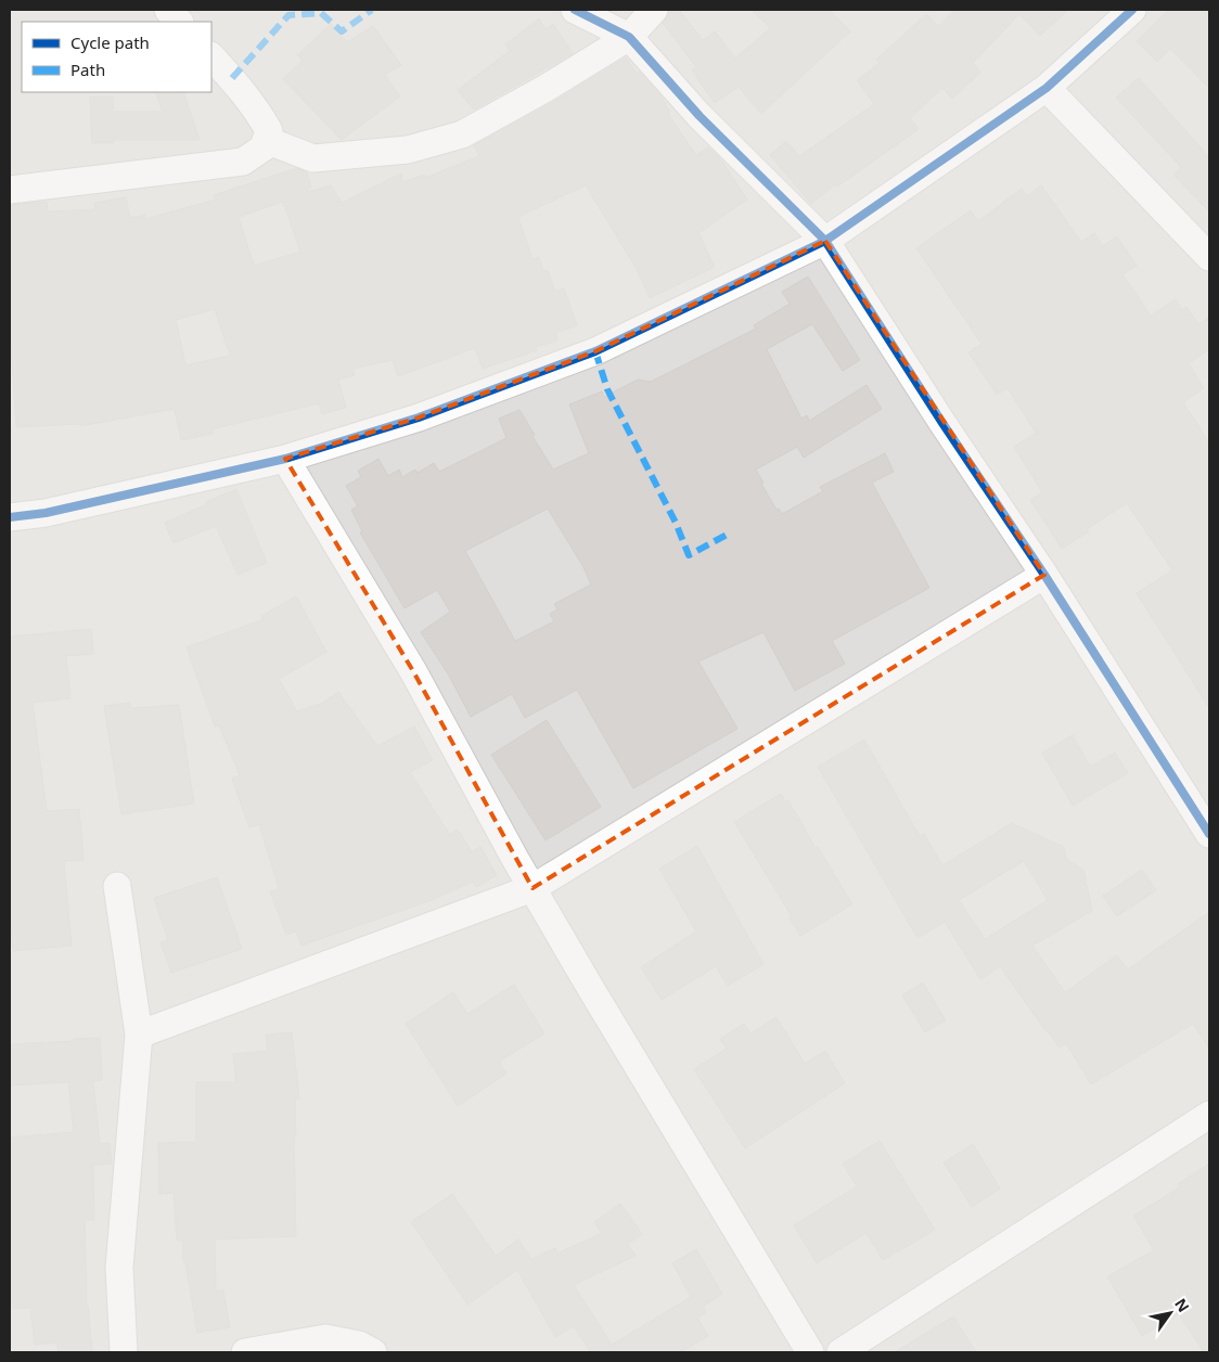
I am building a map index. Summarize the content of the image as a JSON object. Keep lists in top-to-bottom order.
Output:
{
  "legend": ["Cycle path", "Path"],
  "north": "top right"
}
